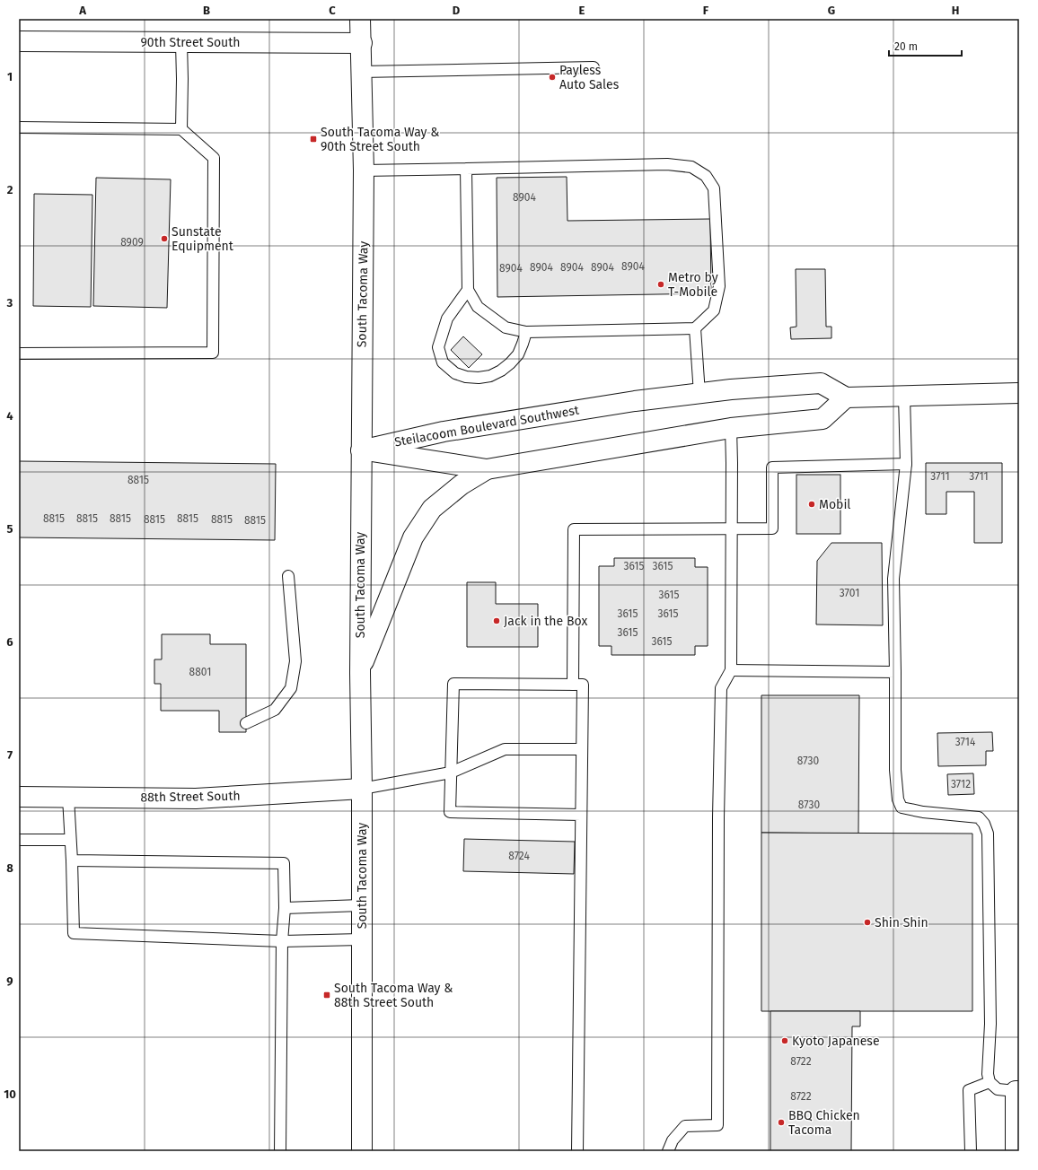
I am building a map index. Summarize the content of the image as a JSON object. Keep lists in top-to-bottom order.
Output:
{
  "streets": {
    "main road": [
      "90th Street South",
      "South Tacoma Way",
      "Steilacoom Boulevard Southwest",
      "88th Street South"
    ]
  },
  "crossings": [
    ["90th Street South", "South Tacoma Way"],
    ["South Tacoma Way", "Steilacoom Boulevard Southwest"],
    ["South Tacoma Way", "88th Street South"]
  ],
  "places": {
    "other": [
      "Payless Auto Sales",
      "Sunstate Equipment",
      "Metro by T-Mobile",
      "Mobil",
      "Jack in the Box",
      "Shin Shin",
      "Kyoto Japanese",
      "BBQ Chicken Tacoma"
    ],
    "transit": ["South Tacoma Way & 90th Street South", "South Tacoma Way & 88th Street South"]
  },
  "house_numbers": [
    "8904",
    "8909",
    "8904",
    "8904",
    "8904",
    "8904",
    "8904",
    "3711",
    "3711",
    "8815",
    "8815",
    "8815",
    "8815",
    "8815",
    "8815",
    "8815",
    "8815",
    "3615",
    "3615",
    "3701",
    "3615",
    "3615",
    "3615",
    "3615",
    "3615",
    "8801",
    "3714",
    "8730",
    "3712",
    "8730",
    "8724",
    "8722",
    "8722"
  ],
  "scale_bar": "20 m",
  "grid": {
    "columns": [
      "A",
      "B",
      "C",
      "D",
      "E",
      "F",
      "G",
      "H"
    ],
    "rows": [
      "1",
      "2",
      "3",
      "4",
      "5",
      "6",
      "7",
      "8",
      "9",
      "10"
    ]
  }
}
